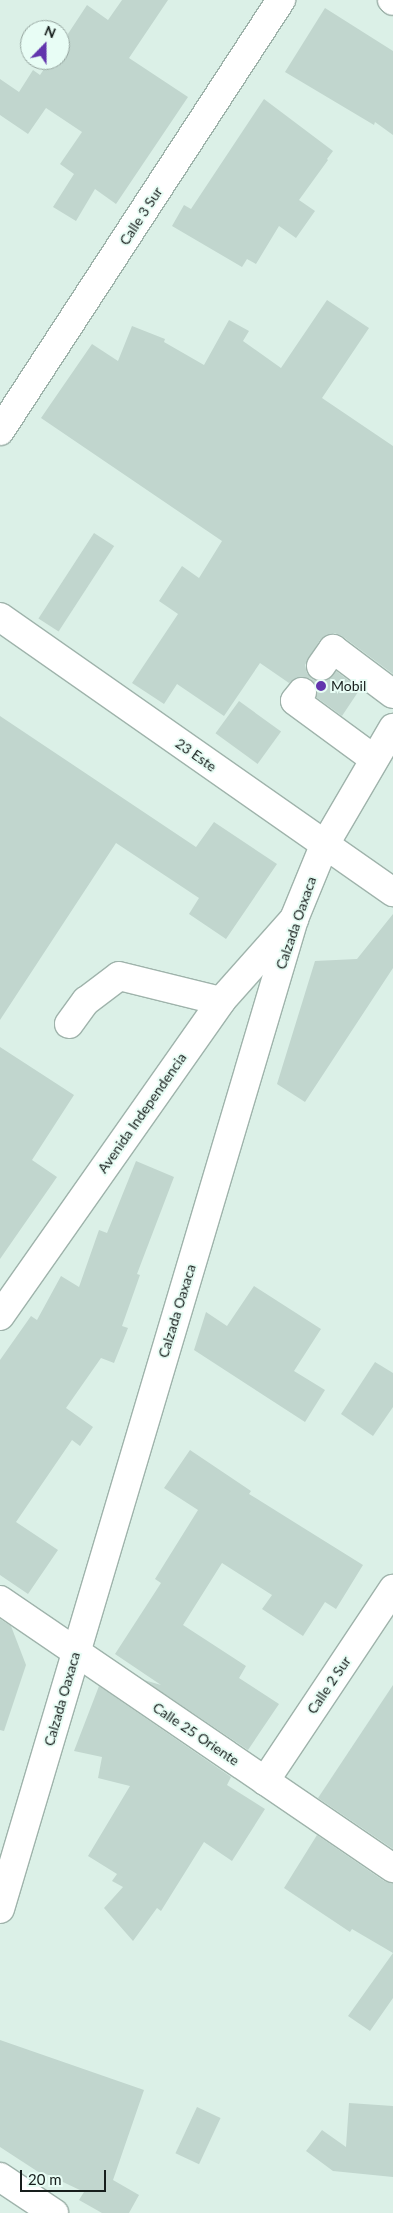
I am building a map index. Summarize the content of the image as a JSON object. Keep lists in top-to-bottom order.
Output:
{
  "streets": {
    "street": [
      "Calle 3 Sur",
      "23 Este",
      "Calzada Oaxaca",
      "Avenida Independencia",
      "Calle 2 Sur",
      "Calle 25 Oriente"
    ]
  },
  "crossings": [
    ["23 Este", "Calzada Oaxaca"],
    ["Calzada Oaxaca", "Avenida Independencia"],
    ["Calzada Oaxaca", "Calle 25 Oriente"],
    ["Calle 2 Sur", "Calle 25 Oriente"]
  ],
  "places": ["Mobil"],
  "scale_bar": "20 m",
  "north": "top"
}
